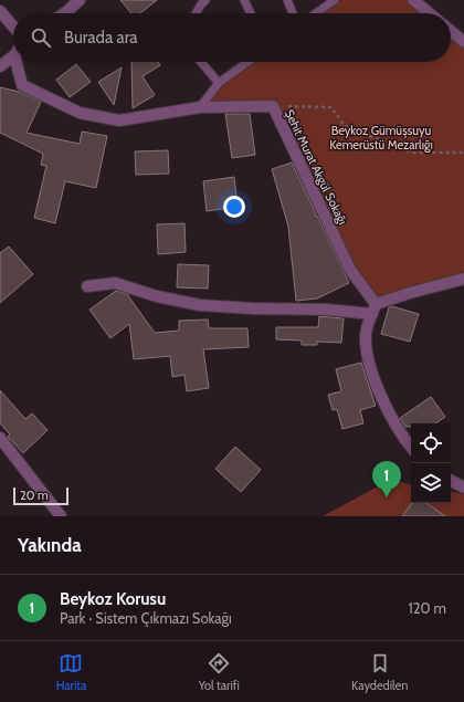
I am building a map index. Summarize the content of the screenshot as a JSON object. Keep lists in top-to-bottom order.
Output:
{
  "streets": {
    "street": ["Şehit Murat Akgül Sokağı"]
  },
  "parks": ["Beykoz Gümüşsuyu Kemerüstü Mezarlığı"],
  "scale_bar": "20 m",
  "page": {
    "search": "Burada ara",
    "pins": "1",
    "scale": "20 m",
    "heading": "Yakında",
    "list": [
      {
        "mark": "1",
        "name": "Beykoz Korusu",
        "note": "Park · Sistem Çıkmazı Sokağı",
        "value": "120 m"
      }
    ],
    "nav": ["Harita", "Yol tarifi", "Kaydedilen"]
  }
}
